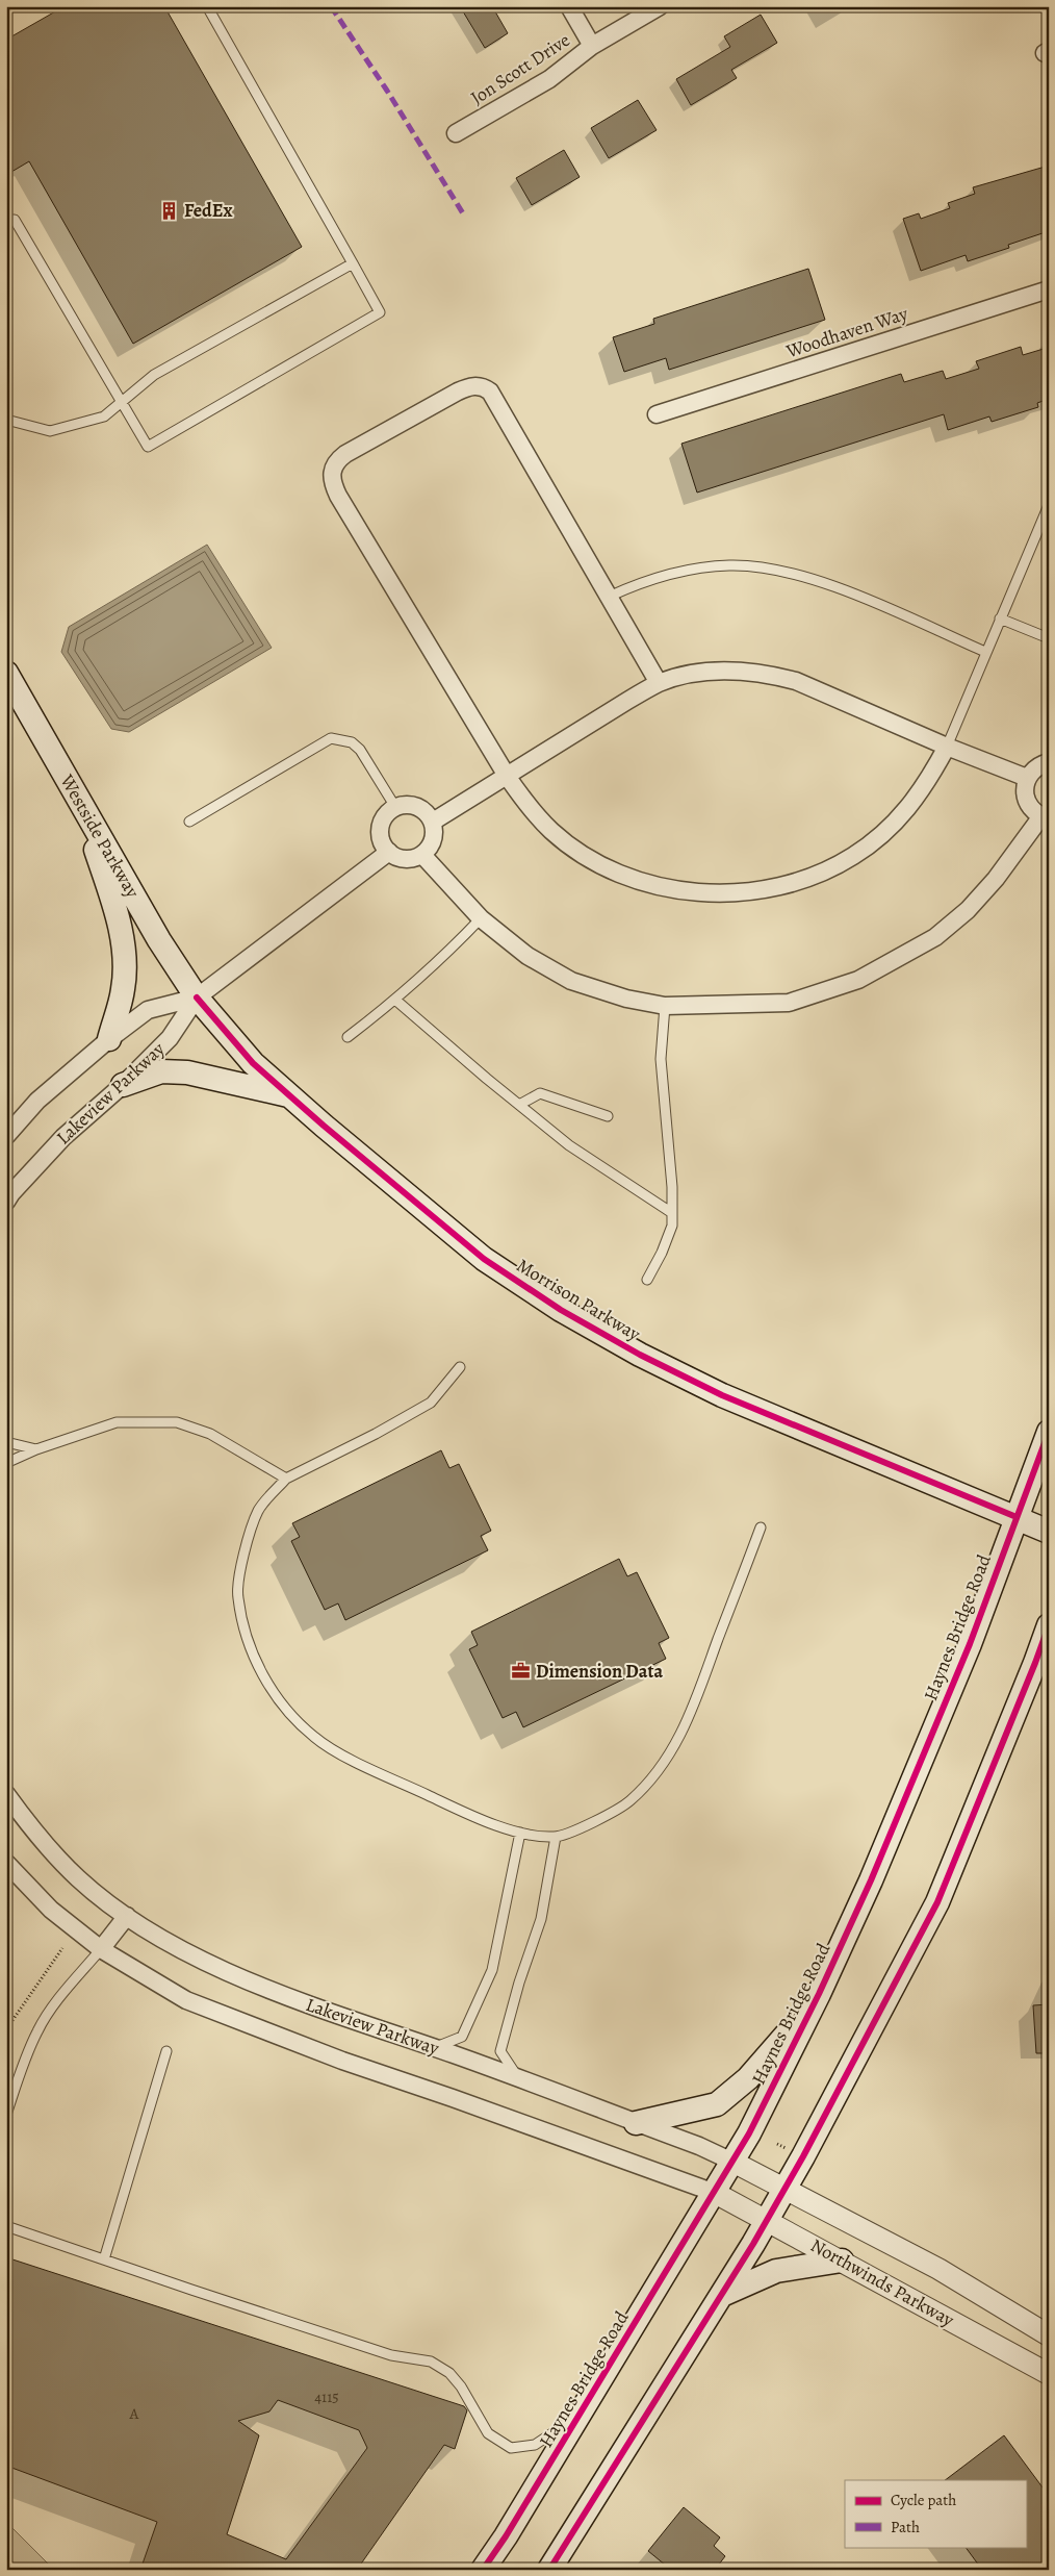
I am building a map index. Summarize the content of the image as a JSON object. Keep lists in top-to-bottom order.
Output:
{
  "streets": {
    "main road": ["Westside Parkway", "Morrison Parkway", "Haynes Bridge Road"],
    "street": [
      "Jon Scott Drive",
      "Woodhaven Way",
      "Lakeview Parkway",
      "Northwinds Parkway"
    ]
  },
  "crossings": [
    ["Westside Parkway", "Lakeview Parkway"],
    ["Westside Parkway", "Morrison Parkway"],
    ["Lakeview Parkway", "Morrison Parkway"],
    ["Lakeview Parkway", "Haynes Bridge Road"],
    ["Lakeview Parkway", "Northwinds Parkway"],
    ["Morrison Parkway", "Haynes Bridge Road"],
    ["Haynes Bridge Road", "Northwinds Parkway"]
  ],
  "places": {
    "building": ["FedEx"],
    "office": ["Dimension Data"]
  },
  "house_numbers": ["4115", "A"],
  "legend": ["Cycle path", "Path"]
}
